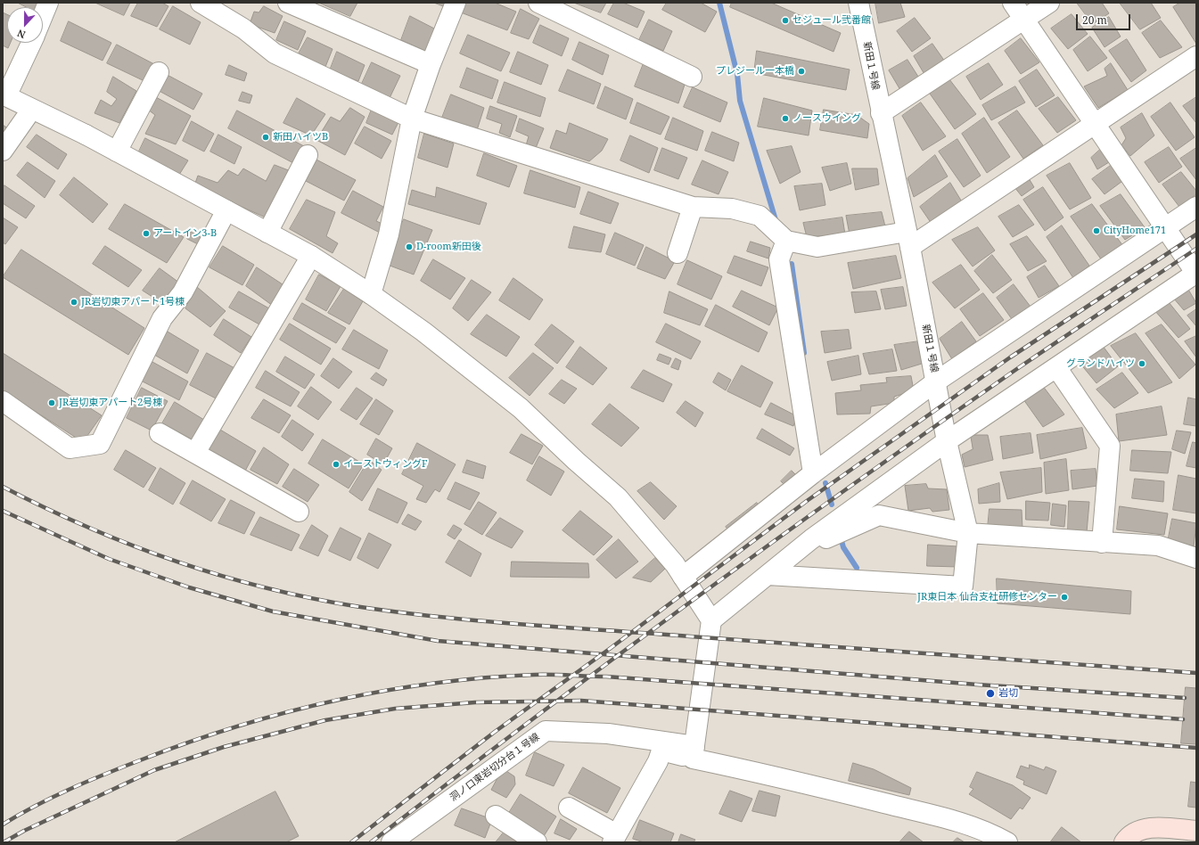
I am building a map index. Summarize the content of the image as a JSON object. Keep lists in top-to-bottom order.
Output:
{
  "streets": {
    "street": ["新田１号線", "洞ノ口東岩切分台１号線"]
  },
  "places": [
    "セジュール弐番館",
    "プレジール一本橋",
    "ノースウイング",
    "新田ハイツB",
    "CityHome171",
    "アートイン3-B",
    "D-room新田後",
    "JR岩切東アパート1号棟",
    "グランドハイツ",
    "JR岩切東アパート2号棟",
    "イーストウィングF",
    "JR東日本 仙台支社研修センター",
    "岩切"
  ],
  "scale_bar": "20 m",
  "north": "bottom"
}
